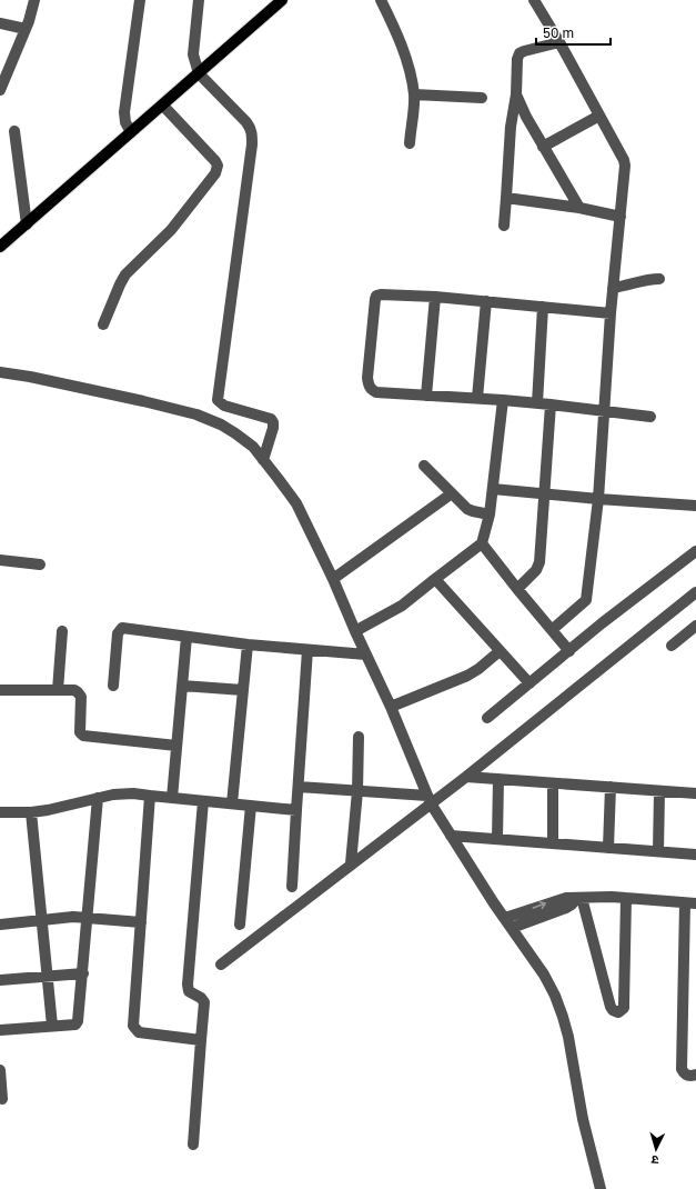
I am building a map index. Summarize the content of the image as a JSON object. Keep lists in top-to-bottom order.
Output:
{
  "scale_bar": "50 m",
  "north": "bottom"
}
